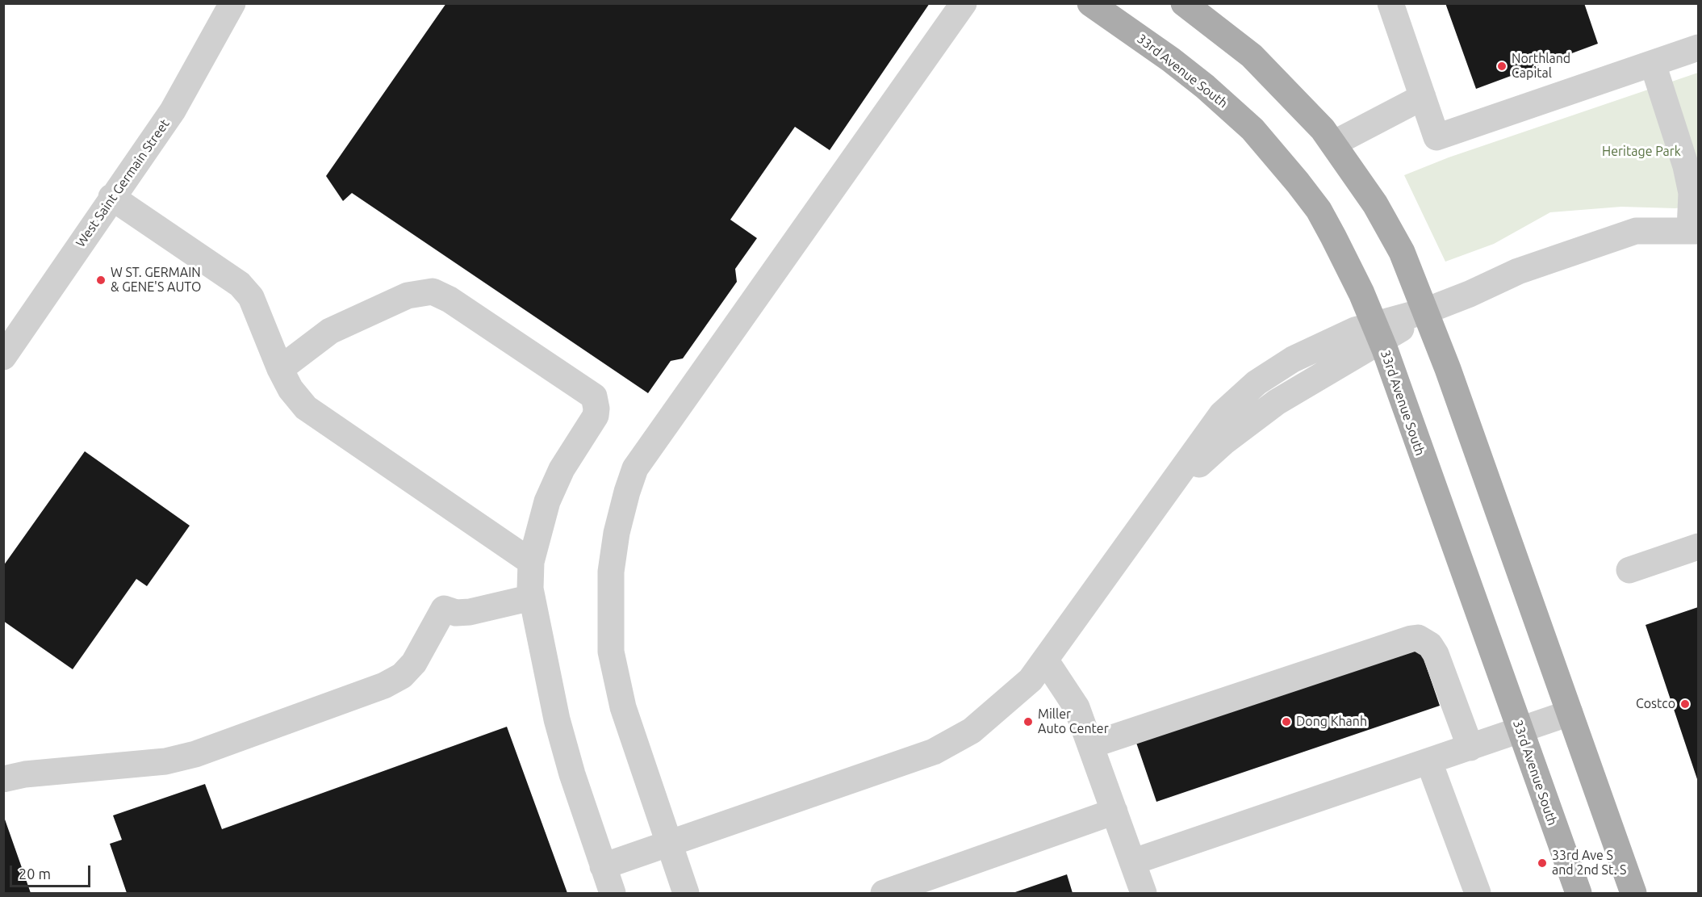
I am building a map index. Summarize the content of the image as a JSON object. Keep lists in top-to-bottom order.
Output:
{
  "streets": {
    "main road": ["33rd Avenue South"],
    "street": ["West Saint Germain Street"]
  },
  "parks": ["Heritage Park"],
  "places": [
    "Northland Capital",
    "W ST. GERMAIN & GENE'S AUTO",
    "Costco",
    "Miller Auto Center",
    "Dong Khanh",
    "33rd Ave S and 2nd St. S"
  ],
  "scale_bar": "20 m"
}
